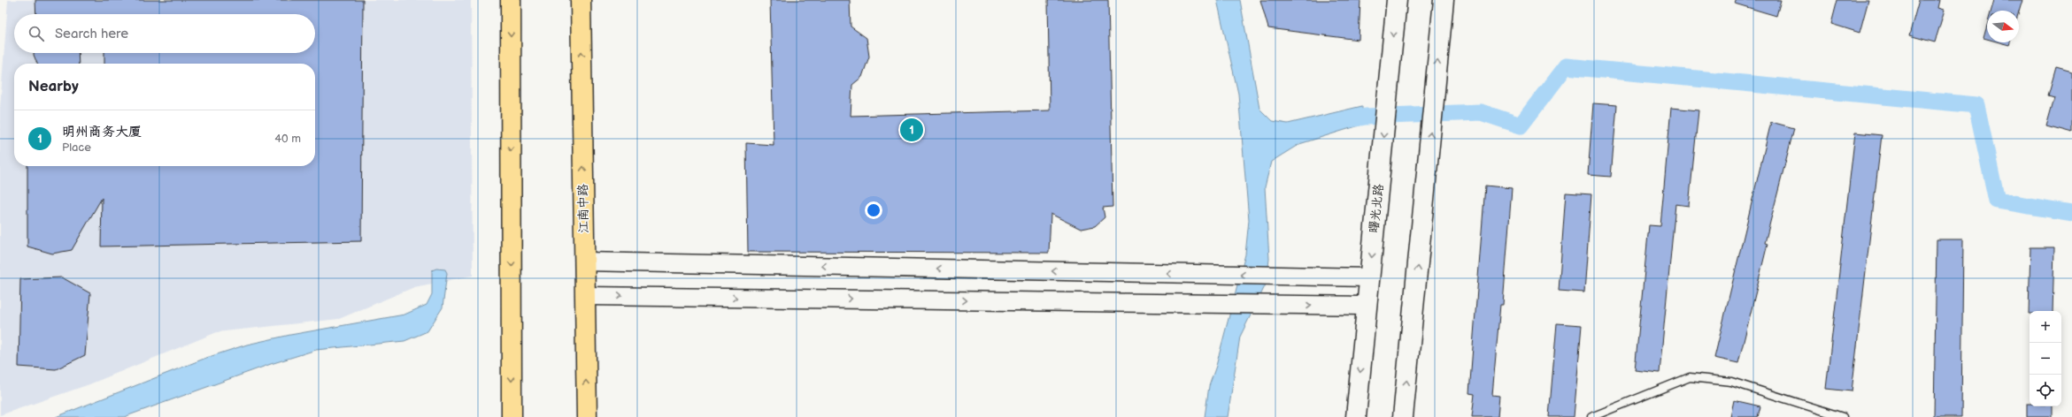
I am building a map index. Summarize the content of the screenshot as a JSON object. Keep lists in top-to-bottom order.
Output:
{
  "streets": {
    "main road": ["江南中路", "曙光北路"]
  },
  "north": "right",
  "page": {
    "search": "Search here",
    "heading": "Nearby",
    "list": [
      {
        "mark": "1",
        "name": "明州商务大厦",
        "note": "Place",
        "value": "40 m"
      }
    ],
    "pins": "1",
    "map_buttons": ["+", "−"]
  }
}
